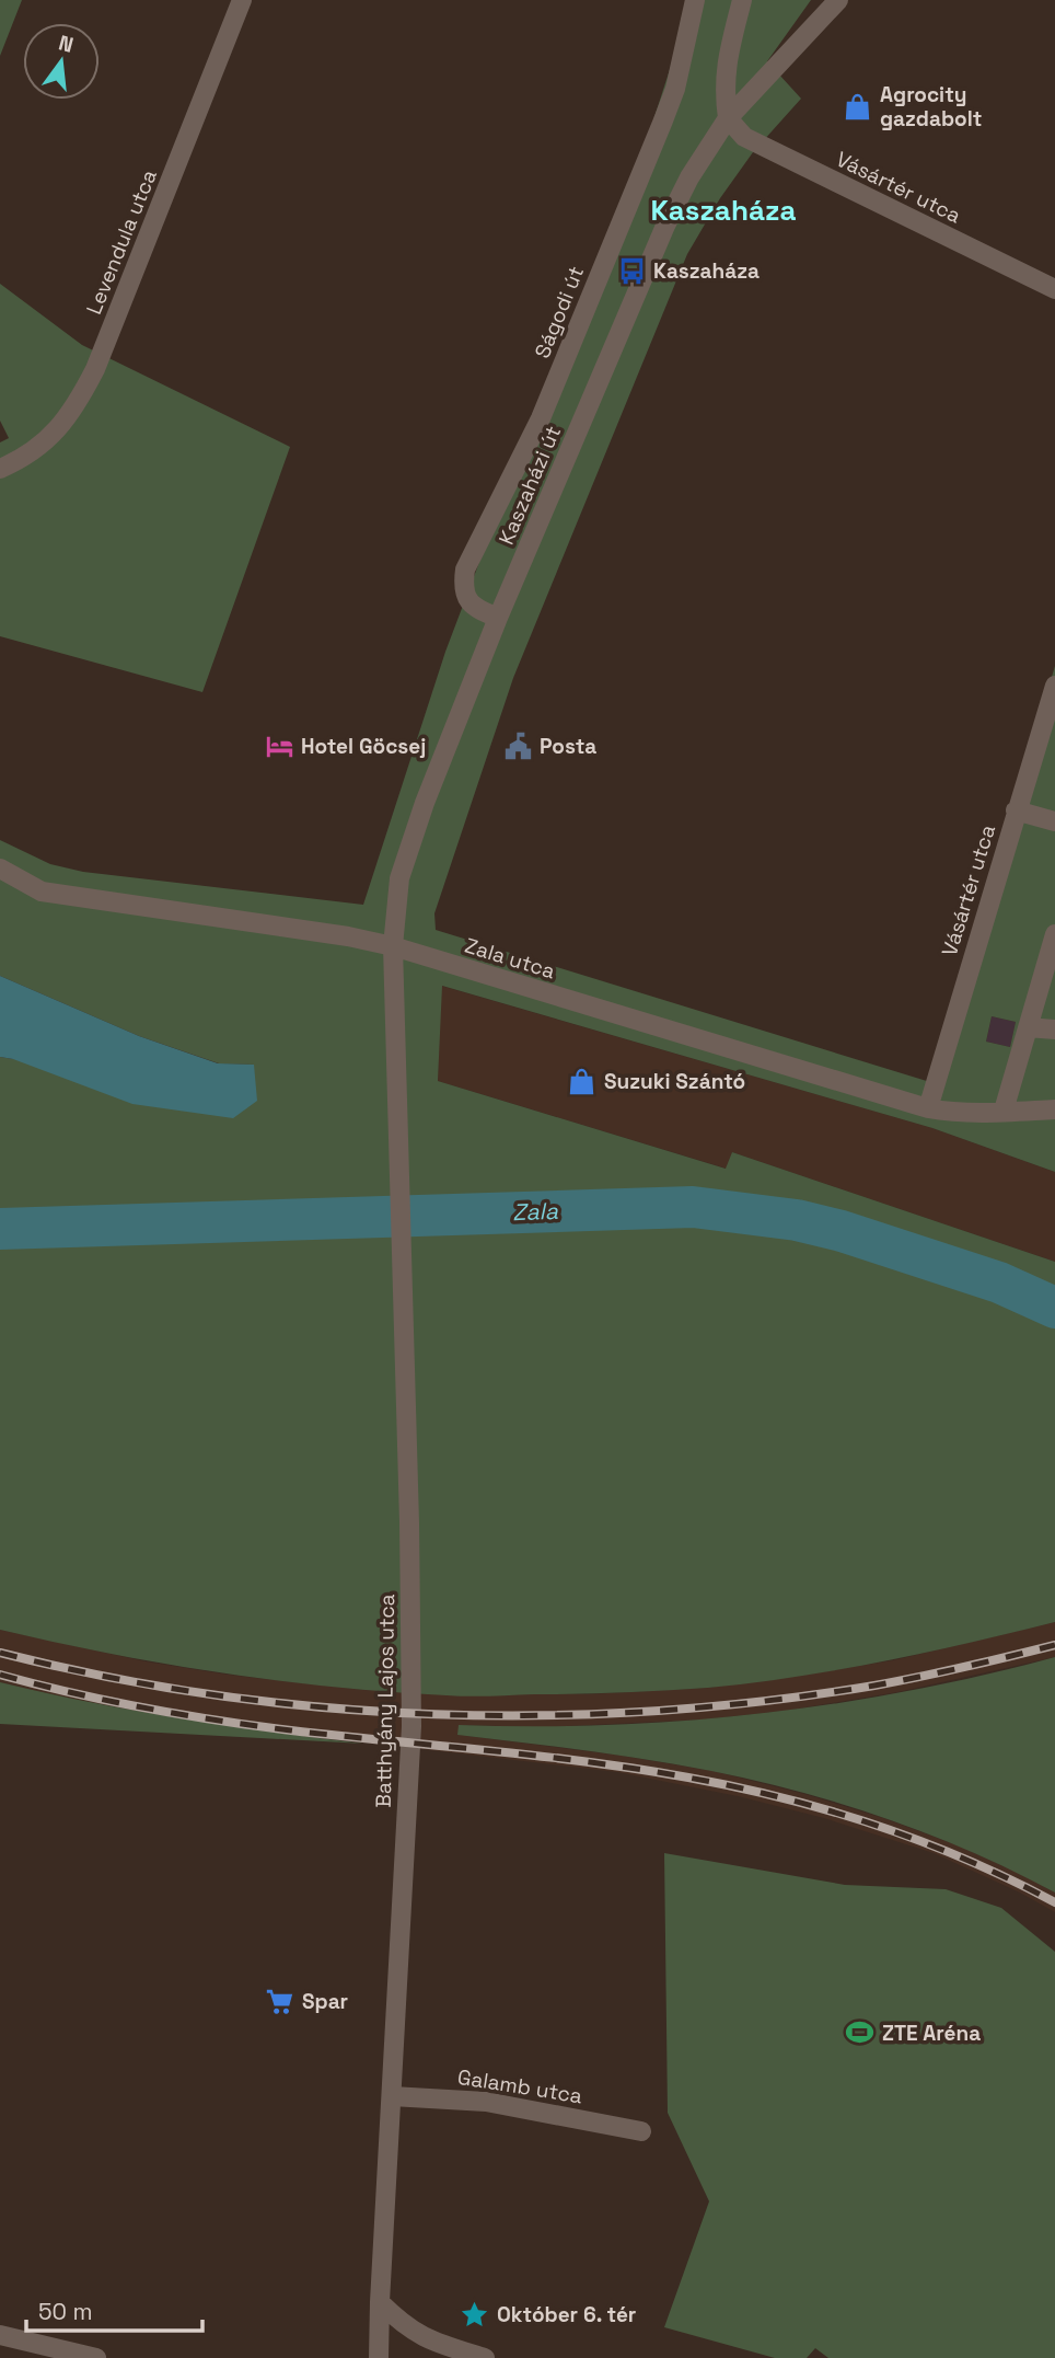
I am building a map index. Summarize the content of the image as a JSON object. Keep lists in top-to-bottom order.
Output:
{
  "streets": {
    "street": [
      "Vásártér utca",
      "Levendula utca",
      "Ságodi út",
      "Kaszaházi út",
      "Zala utca",
      "Batthyány Lajos utca",
      "Galamb utca"
    ]
  },
  "crossings": [
    ["Vásártér utca", "Kaszaházi út"],
    ["Vásártér utca", "Zala utca"],
    ["Ságodi út", "Kaszaházi út"],
    ["Kaszaházi út", "Zala utca"],
    ["Kaszaházi út", "Batthyány Lajos utca"],
    ["Batthyány Lajos utca", "Galamb utca"]
  ],
  "districts": ["Kaszaháza"],
  "water": ["Zala"],
  "places": {
    "shop": ["Agrocity gazdabolt", "Suzuki Szántó"],
    "bus stop": ["Kaszaháza"],
    "hotel": ["Hotel Göcsej"],
    "public building": ["Posta"],
    "supermarket": ["Spar"],
    "sports": ["ZTE Aréna"],
    "place": ["Október 6. tér"]
  },
  "scale_bar": "50 m",
  "north": "top"
}
